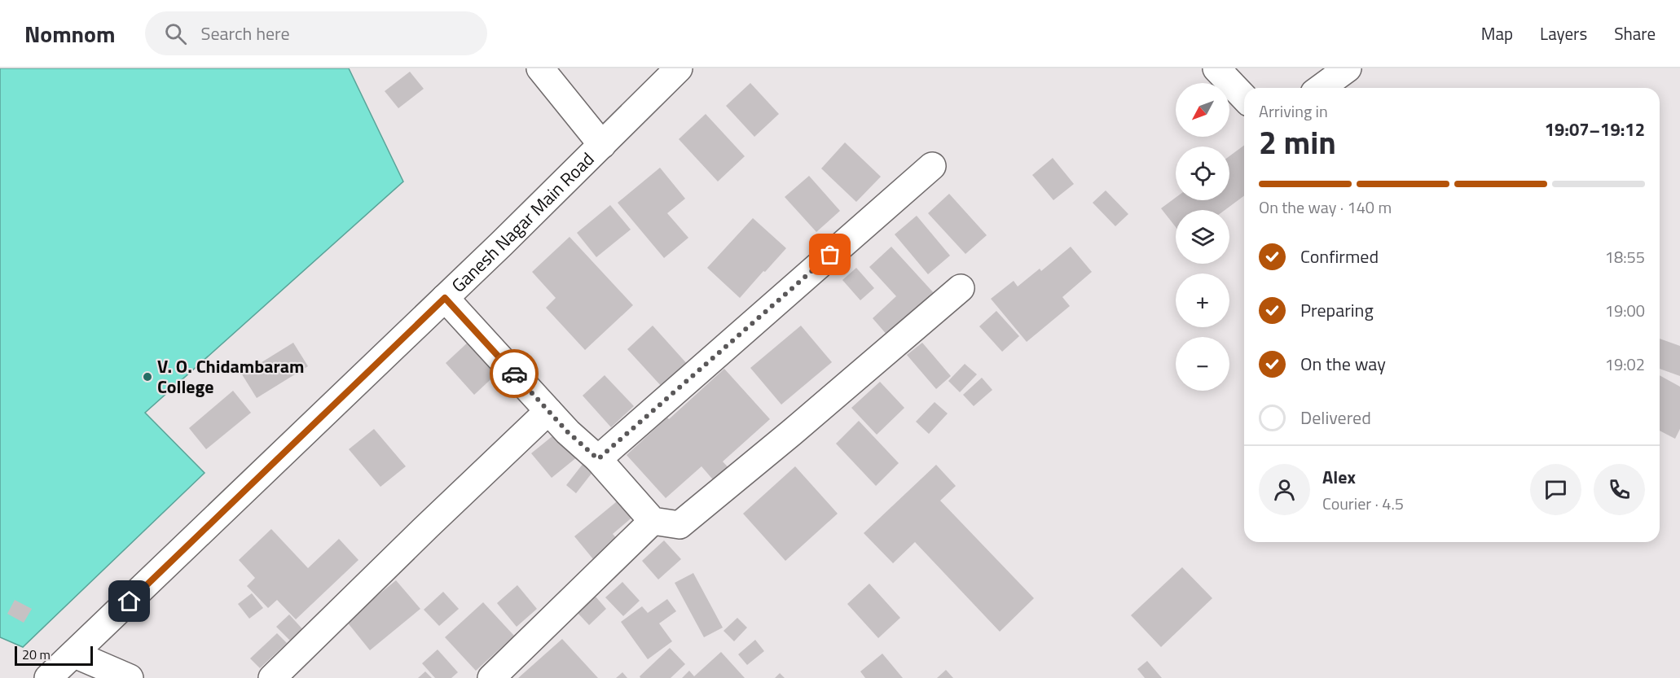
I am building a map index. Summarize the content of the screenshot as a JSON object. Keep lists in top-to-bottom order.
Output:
{
  "streets": {
    "street": ["Ganesh Nagar Main Road"]
  },
  "places": ["V. O. Chidambaram College"],
  "scale_bar": "20 m",
  "north": "bottom left",
  "page": {
    "header": "Nomnom",
    "search": "Search here",
    "nav": ["Map", "Layers", "Share"],
    "map_buttons": ["+", "−"],
    "heading": ["2 min", "Arriving in", "19:07–19:12"],
    "panel": ["Alex", "Courier · 4.5"],
    "bar": "On the way · 140 m",
    "list": [
      ["Confirmed", "18:55"],
      ["Preparing", "19:00"],
      ["On the way", "19:02"],
      "Delivered"
    ],
    "scale": "20 m"
  }
}
